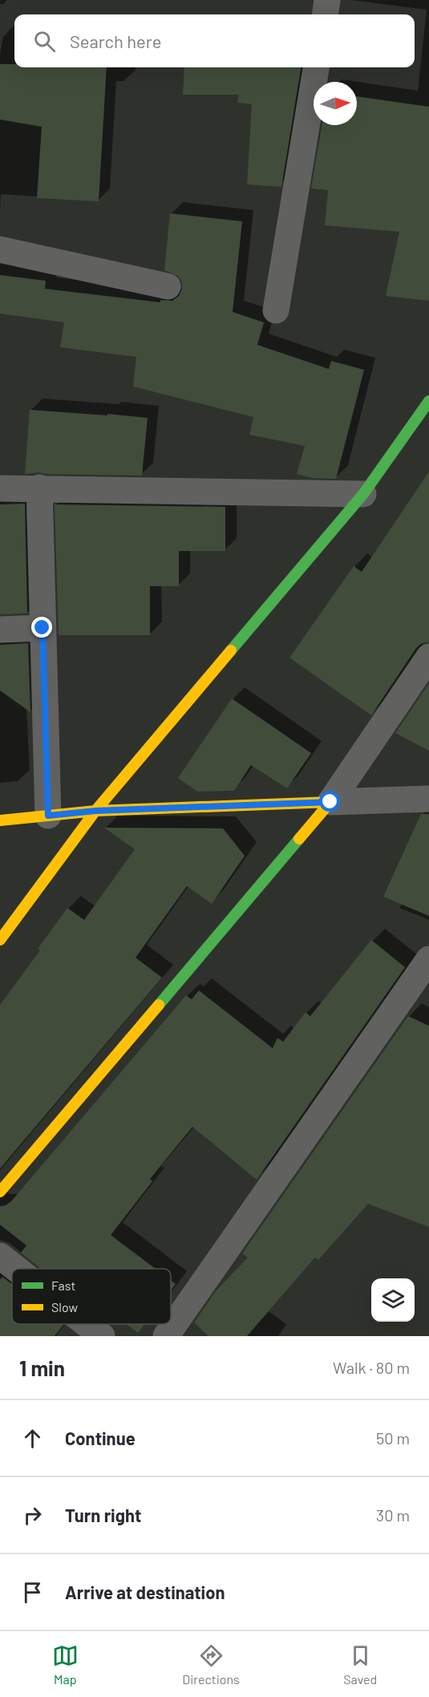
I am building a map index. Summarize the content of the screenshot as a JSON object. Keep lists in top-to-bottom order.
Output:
{
  "legend": ["Fast", "Slow"],
  "north": "right",
  "page": {
    "search": "Search here",
    "heading": ["1 min", "Walk · 80 m"],
    "list": [
      ["Continue", "50 m"],
      ["Turn right", "30 m"],
      "Arrive at destination"
    ],
    "nav": ["Map", "Directions", "Saved"]
  }
}
